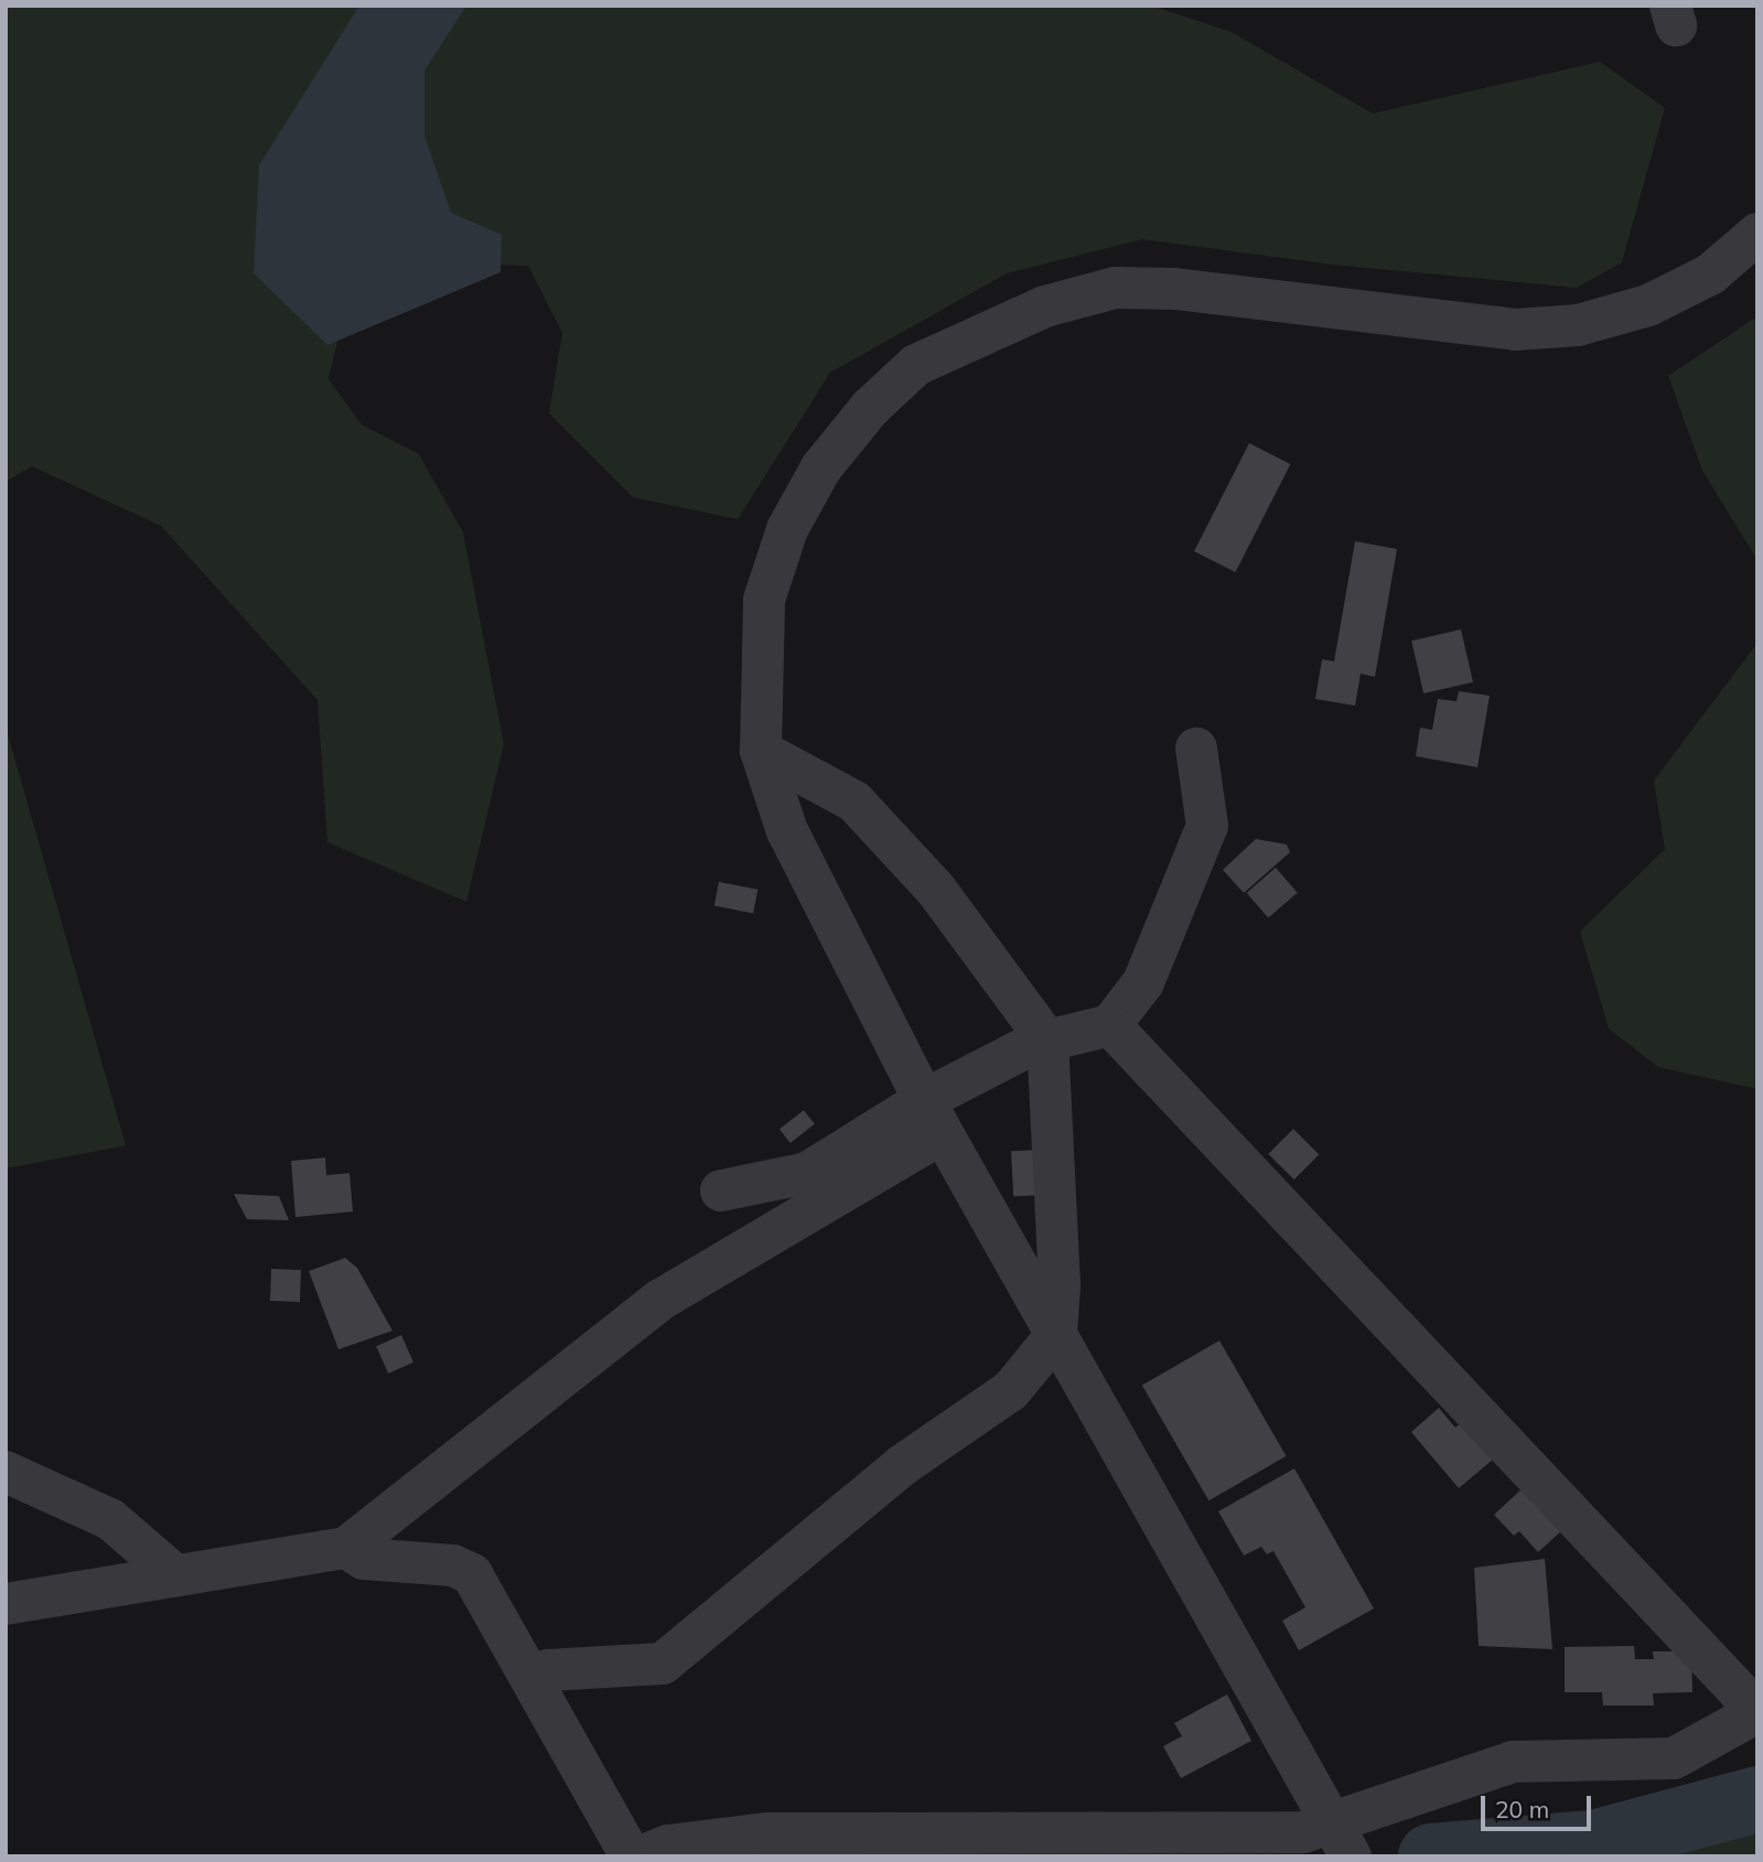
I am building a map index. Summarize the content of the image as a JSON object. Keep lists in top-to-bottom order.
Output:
{
  "scale_bar": "20 m"
}
